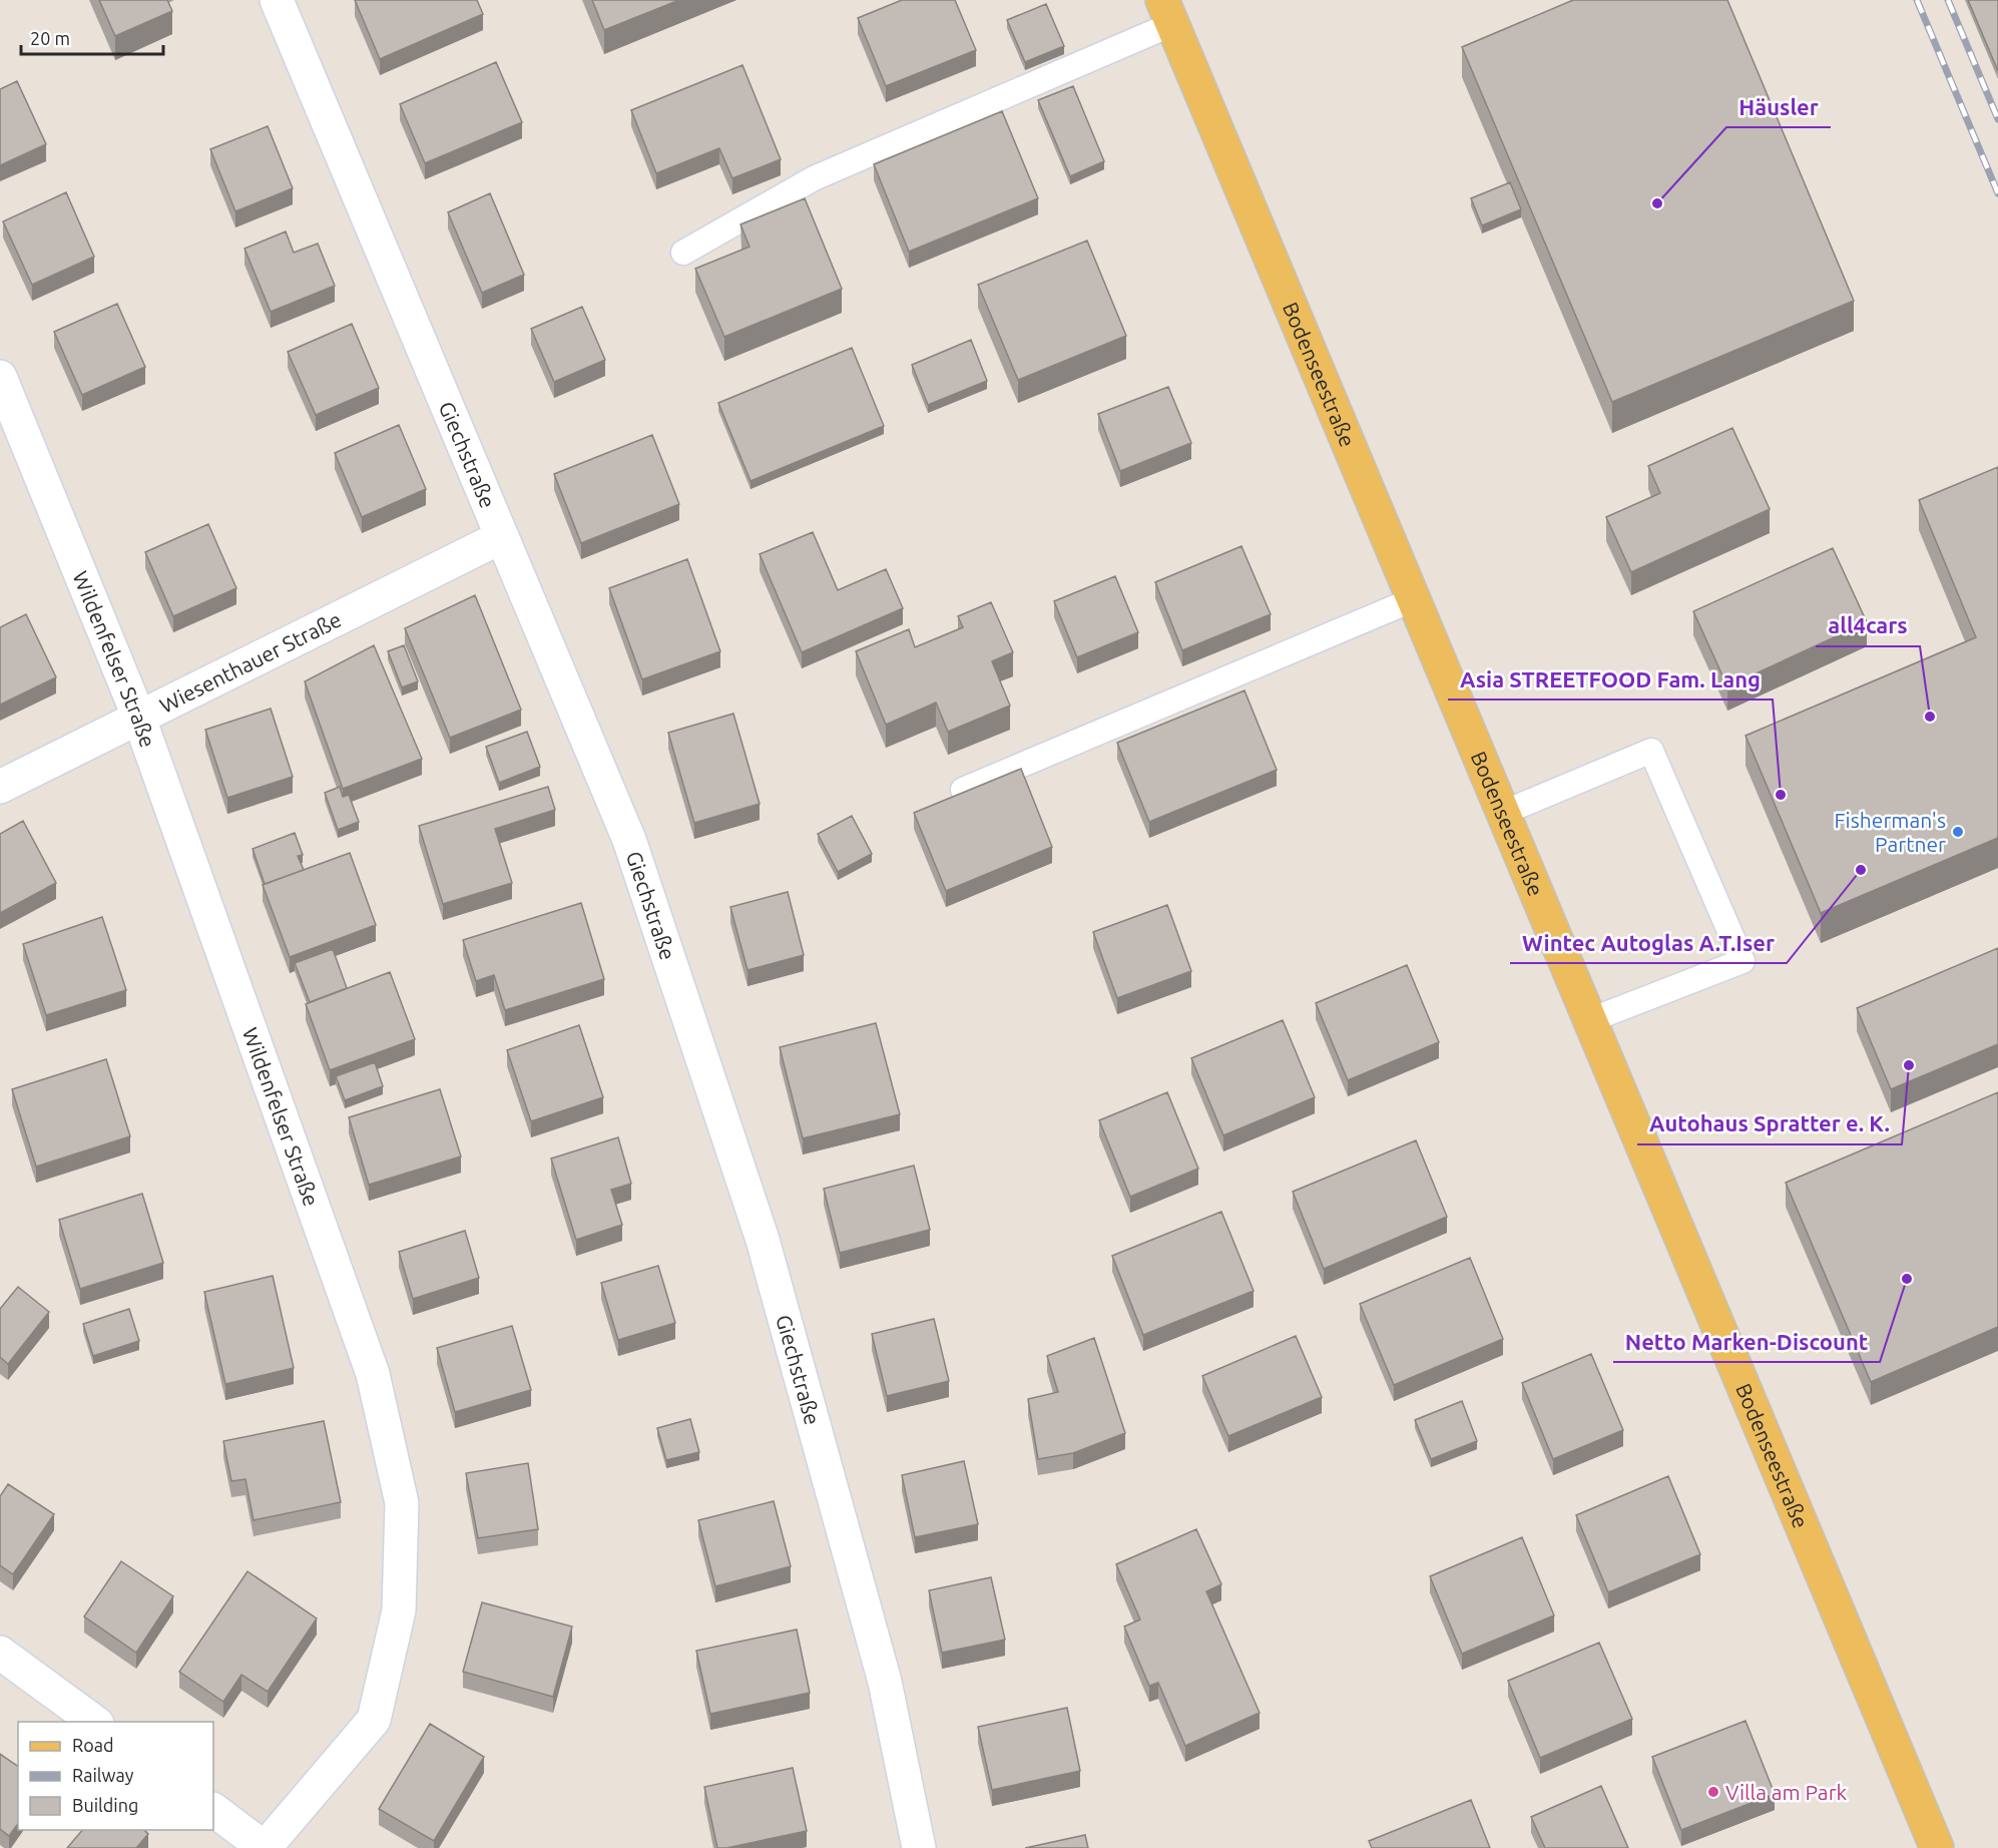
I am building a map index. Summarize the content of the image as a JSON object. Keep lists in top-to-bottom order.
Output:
{
  "streets": {
    "main road": ["Bodenseestraße"],
    "street": ["Giechstraße", "Wildenfelser Straße", "Wiesenthauer Straße"]
  },
  "crossings": [
    ["Giechstraße", "Wiesenthauer Straße"],
    ["Wildenfelser Straße", "Wiesenthauer Straße"]
  ],
  "places": [
    "Häusler",
    "all4cars",
    "Asia STREETFOOD Fam. Lang",
    "Fisherman's Partner",
    "Wintec Autoglas A.T.Iser",
    "Autohaus Spratter e. K.",
    "Netto Marken-Discount",
    "Villa am Park"
  ],
  "legend": ["Road", "Railway", "Building"],
  "scale_bar": "20 m"
}
